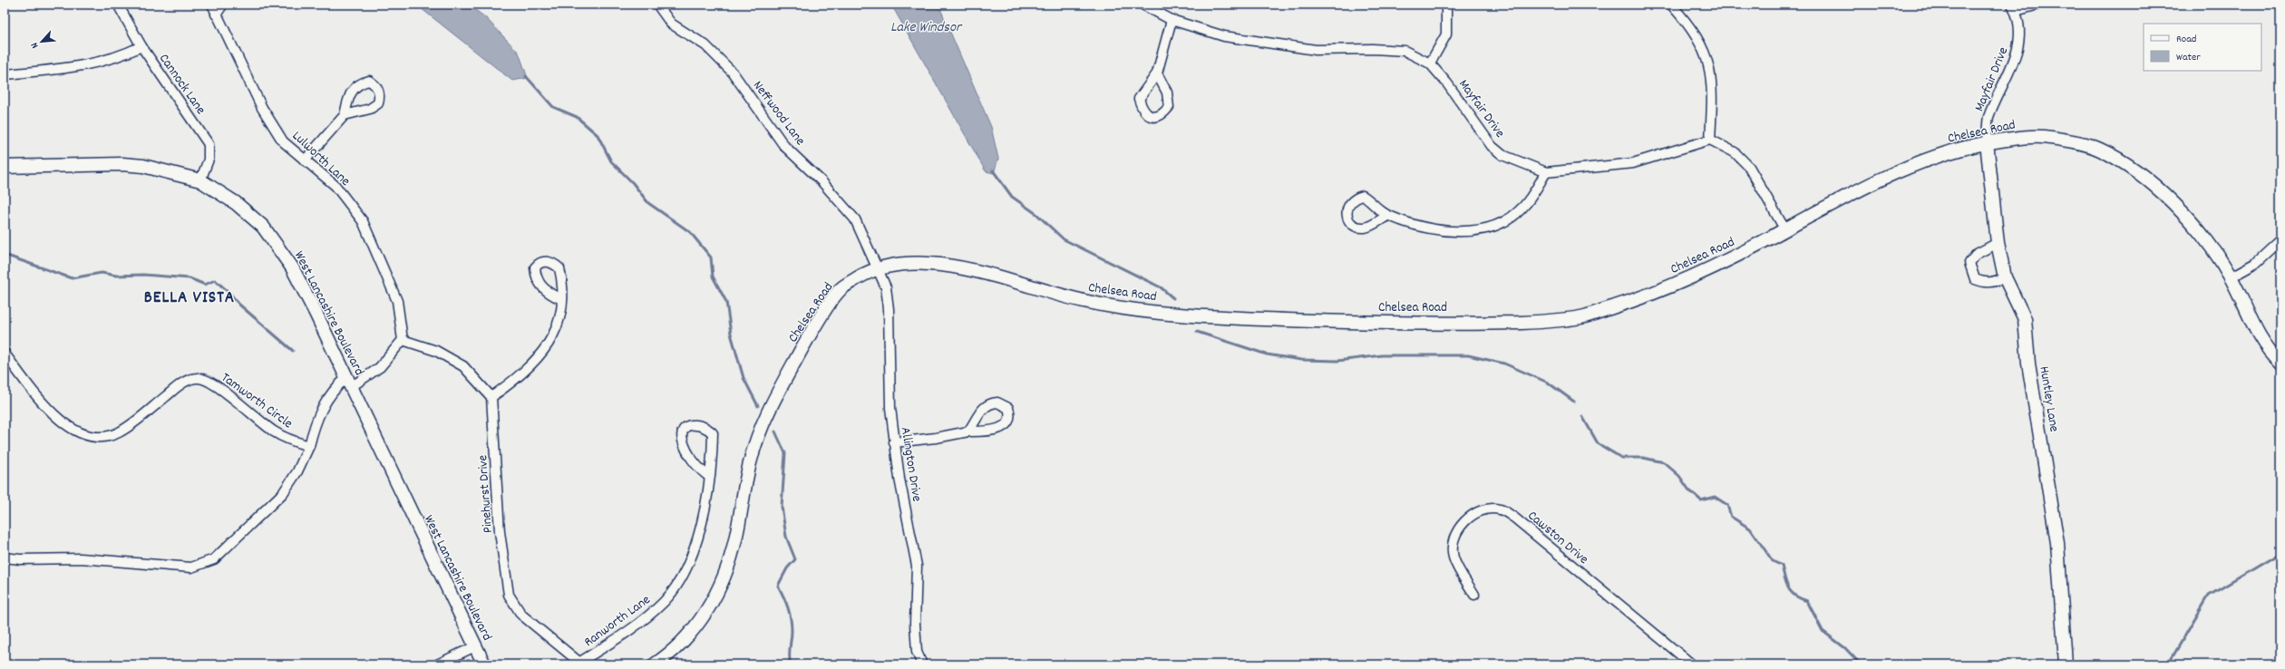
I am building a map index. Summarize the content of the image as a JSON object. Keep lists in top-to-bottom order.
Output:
{
  "streets": {
    "street": [
      "Mayfair Drive",
      "Cannock Lane",
      "Neffwood Lane",
      "Chelsea Road",
      "Lulworth Lane",
      "West Lancashire Boulevard",
      "Huntley Lane",
      "Tamworth Circle",
      "Allington Drive",
      "Pinehurst Drive",
      "Cawston Drive",
      "Ranworth Lane"
    ]
  },
  "crossings": [
    ["Mayfair Drive", "Chelsea Road"],
    ["Mayfair Drive", "Huntley Lane"],
    ["Cannock Lane", "West Lancashire Boulevard"],
    ["Neffwood Lane", "Chelsea Road"],
    ["Neffwood Lane", "Allington Drive"],
    ["Chelsea Road", "Huntley Lane"],
    ["Chelsea Road", "Allington Drive"],
    ["West Lancashire Boulevard", "Tamworth Circle"],
    ["Pinehurst Drive", "Ranworth Lane"]
  ],
  "districts": ["BELLA VISTA"],
  "water": ["Lake Windsor"],
  "legend": ["Road", "Water"],
  "north": "bottom left"
}
